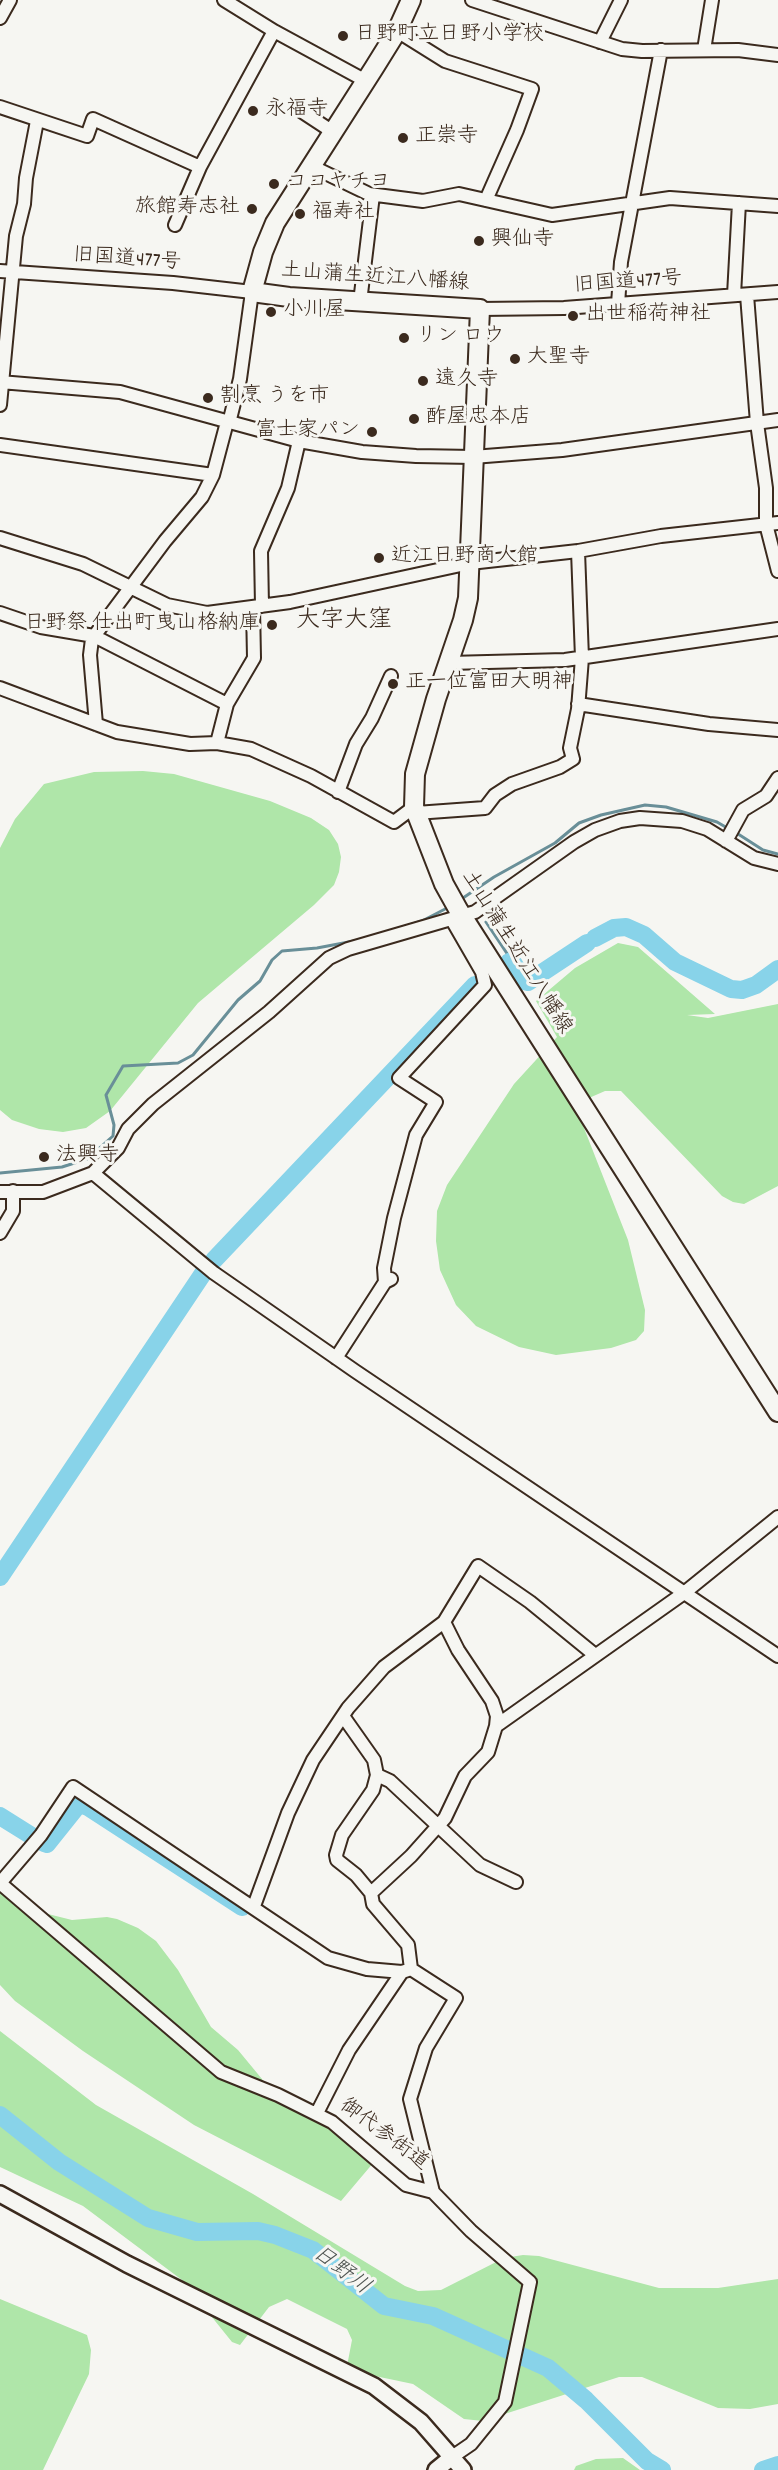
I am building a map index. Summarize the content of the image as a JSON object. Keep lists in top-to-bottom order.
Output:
{
  "streets": {
    "main road": ["土山蒲生近江八幡線"],
    "street": ["旧国道477号", "御代参街道"]
  },
  "crossings": [
    ["旧国道477号", "土山蒲生近江八幡線"]
  ],
  "districts": ["大字大窪"],
  "water": ["日野川"],
  "places": [
    "日野町立日野小学校",
    "永福寺",
    "正崇寺",
    "ココヤチヨ",
    "旅館寿志社",
    "福寿社",
    "興仙寺",
    "小川屋",
    "出世稲荷神社",
    "リン ロウ",
    "大聖寺",
    "遠久寺",
    "割烹 うを市",
    "酢屋忠本店",
    "富士家パン",
    "近江日野商人館",
    "日野祭 仕出町曳山格納庫",
    "正一位富田大明神",
    "法興寺"
  ]
}
